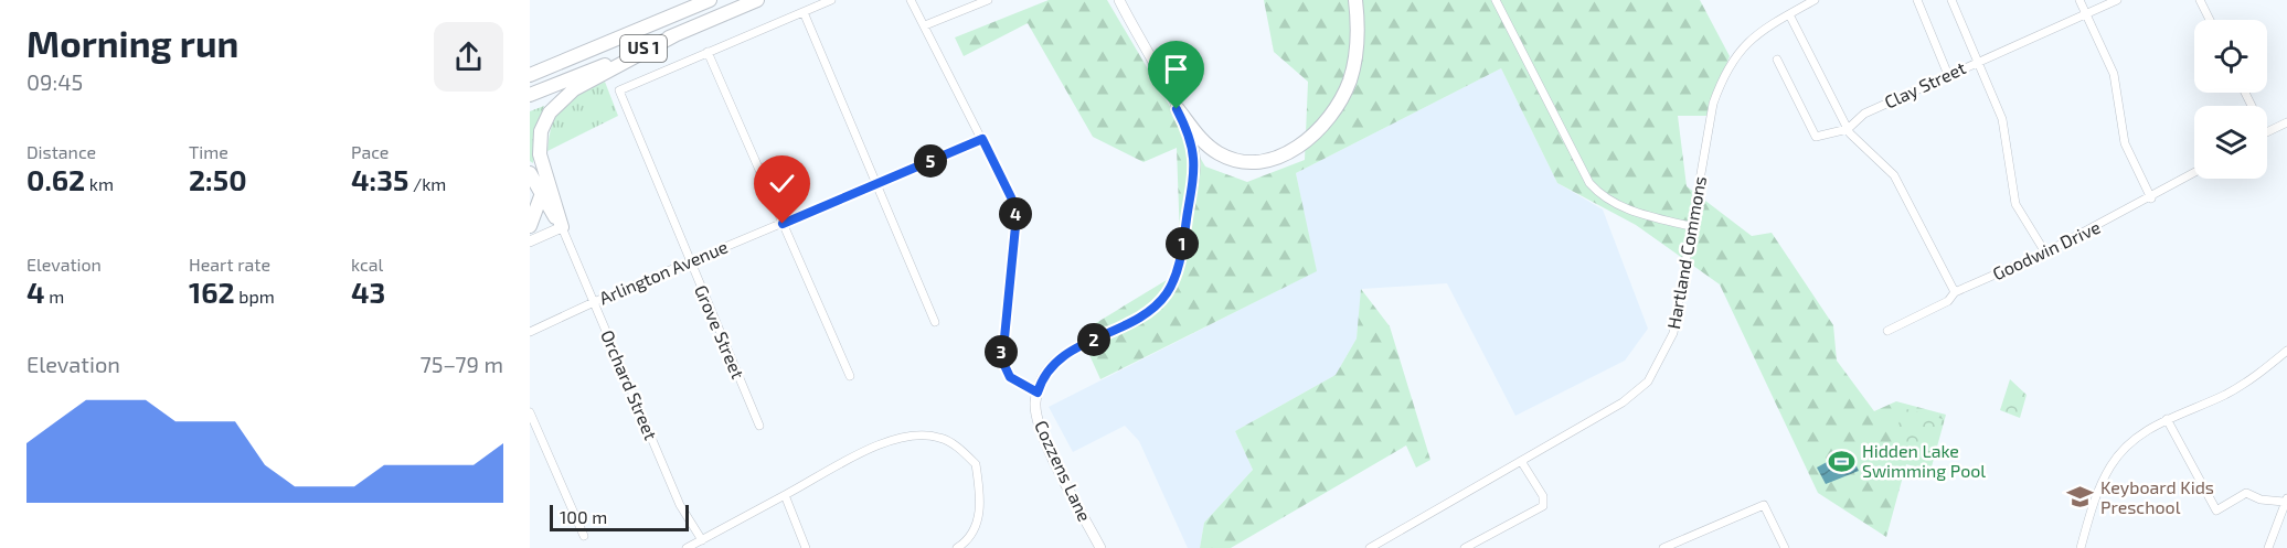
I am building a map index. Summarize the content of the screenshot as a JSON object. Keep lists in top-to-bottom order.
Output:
{
  "streets": {
    "highway": ["US 1"],
    "street": [
      "Clay Street",
      "Goodwin Drive",
      "Hartland Commons",
      "Arlington Avenue",
      "Grove Street",
      "Orchard Street",
      "Cozzens Lane"
    ]
  },
  "crossings": [
    ["Arlington Avenue", "Grove Street"],
    ["Arlington Avenue", "Orchard Street"],
    ["Arlington Avenue", "Cozzens Lane"]
  ],
  "places": {
    "sports": ["Hidden Lake Swimming Pool"],
    "school or university": ["Keyboard Kids Preschool"]
  },
  "scale_bar": "100 m",
  "page": {
    "heading": ["Morning run", "09:45"],
    "stats": [
      ["Distance", "0.62 km"],
      ["Time", "2:50"],
      ["Pace", "4:35 /km"],
      ["Elevation", "4 m"],
      ["Heart rate", "162 bpm"],
      ["kcal", "43"]
    ],
    "pins": [
      "5",
      "4",
      "1",
      "2",
      "3"
    ],
    "chart": ["Elevation", "75–79 m"],
    "scale": "100 m"
  }
}
